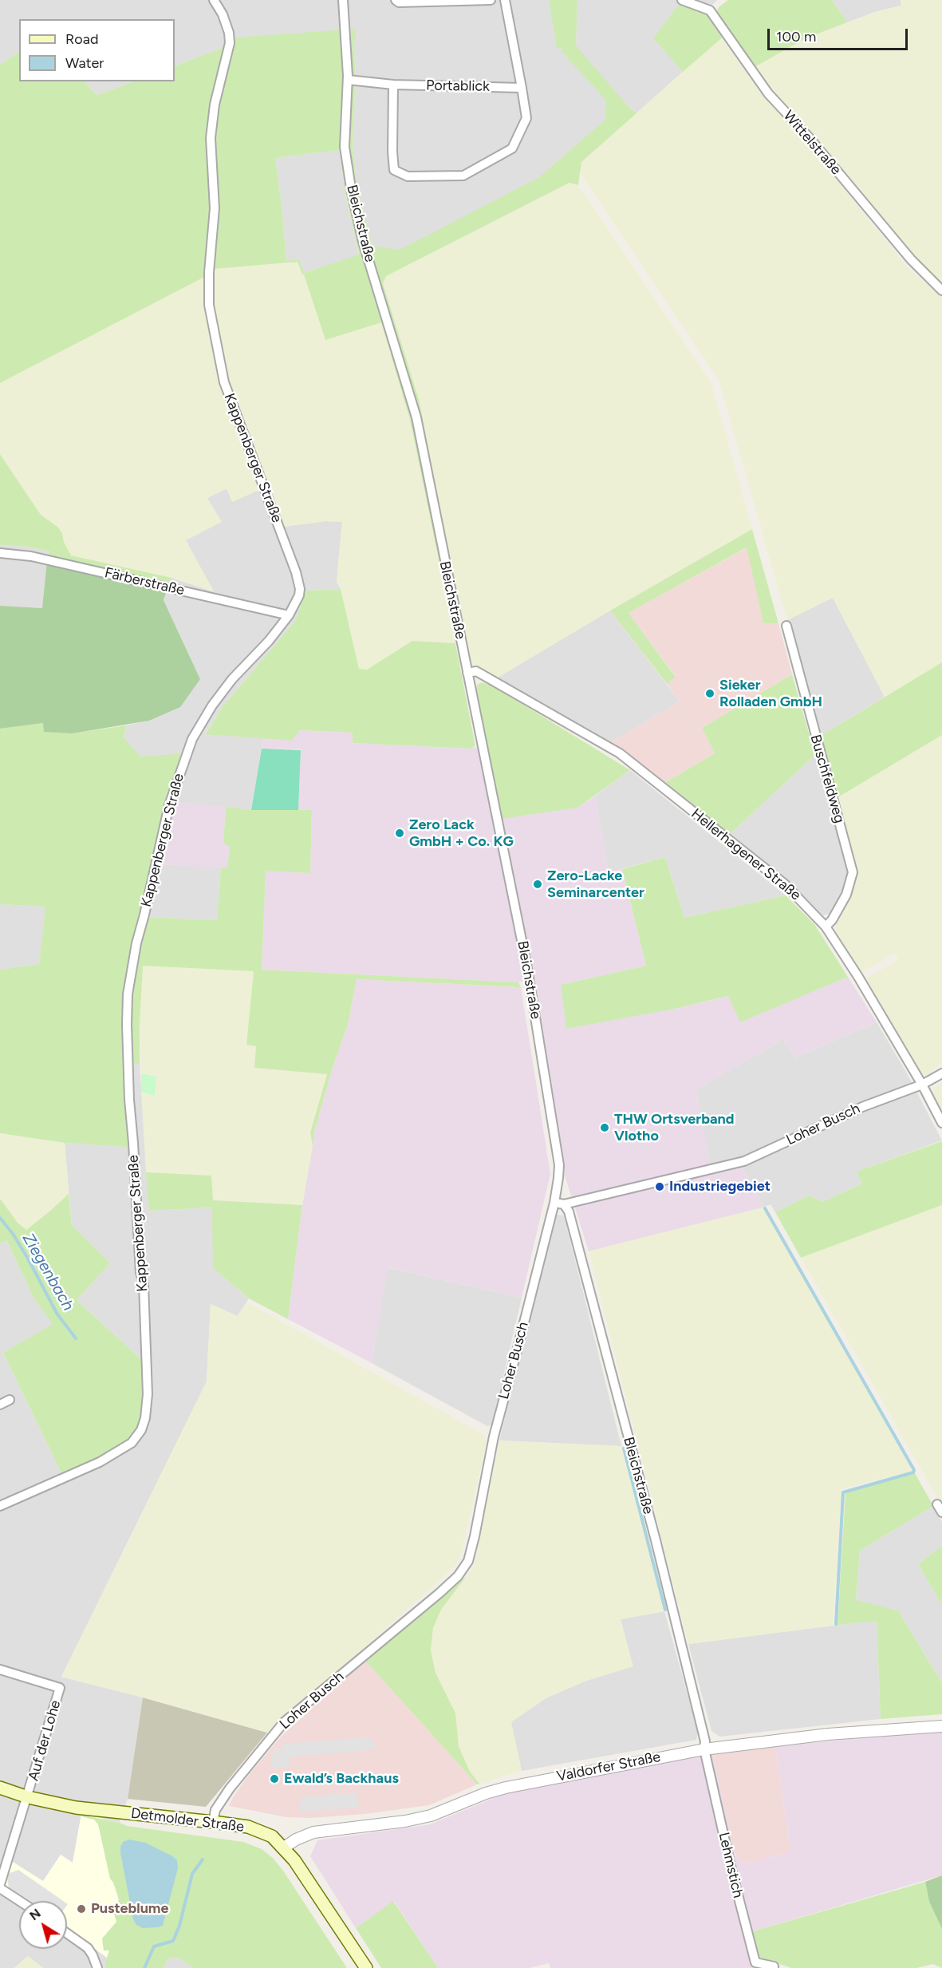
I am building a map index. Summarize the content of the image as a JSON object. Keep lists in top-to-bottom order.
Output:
{
  "streets": {
    "main road": ["Detmolder Straße"],
    "street": [
      "Portablick",
      "Wittelstraße",
      "Bleichstraße",
      "Kappenberger Straße",
      "Färberstraße",
      "Buschfeldweg",
      "Hellerhagener Straße",
      "Loher Busch",
      "Auf der Lohe",
      "Valdorfer Straße",
      "Lehmstich"
    ]
  },
  "crossings": [
    ["Portablick", "Bleichstraße"],
    ["Bleichstraße", "Hellerhagener Straße"],
    ["Bleichstraße", "Loher Busch"],
    ["Bleichstraße", "Valdorfer Straße"],
    ["Bleichstraße", "Lehmstich"],
    ["Kappenberger Straße", "Färberstraße"],
    ["Buschfeldweg", "Hellerhagener Straße"],
    ["Hellerhagener Straße", "Loher Busch"],
    ["Loher Busch", "Detmolder Straße"],
    ["Auf der Lohe", "Detmolder Straße"],
    ["Valdorfer Straße", "Detmolder Straße"],
    ["Valdorfer Straße", "Lehmstich"]
  ],
  "water": ["Ziegenbach"],
  "places": [
    "Sieker Rolladen GmbH",
    "Zero Lack GmbH + Co. KG",
    "Zero-Lacke Seminarcenter",
    "THW Ortsverband Vlotho",
    "Industriegebiet",
    "Ewald’s Backhaus",
    "Pusteblume"
  ],
  "legend": ["Road", "Water"],
  "scale_bar": "100 m",
  "north": "top left"
}
